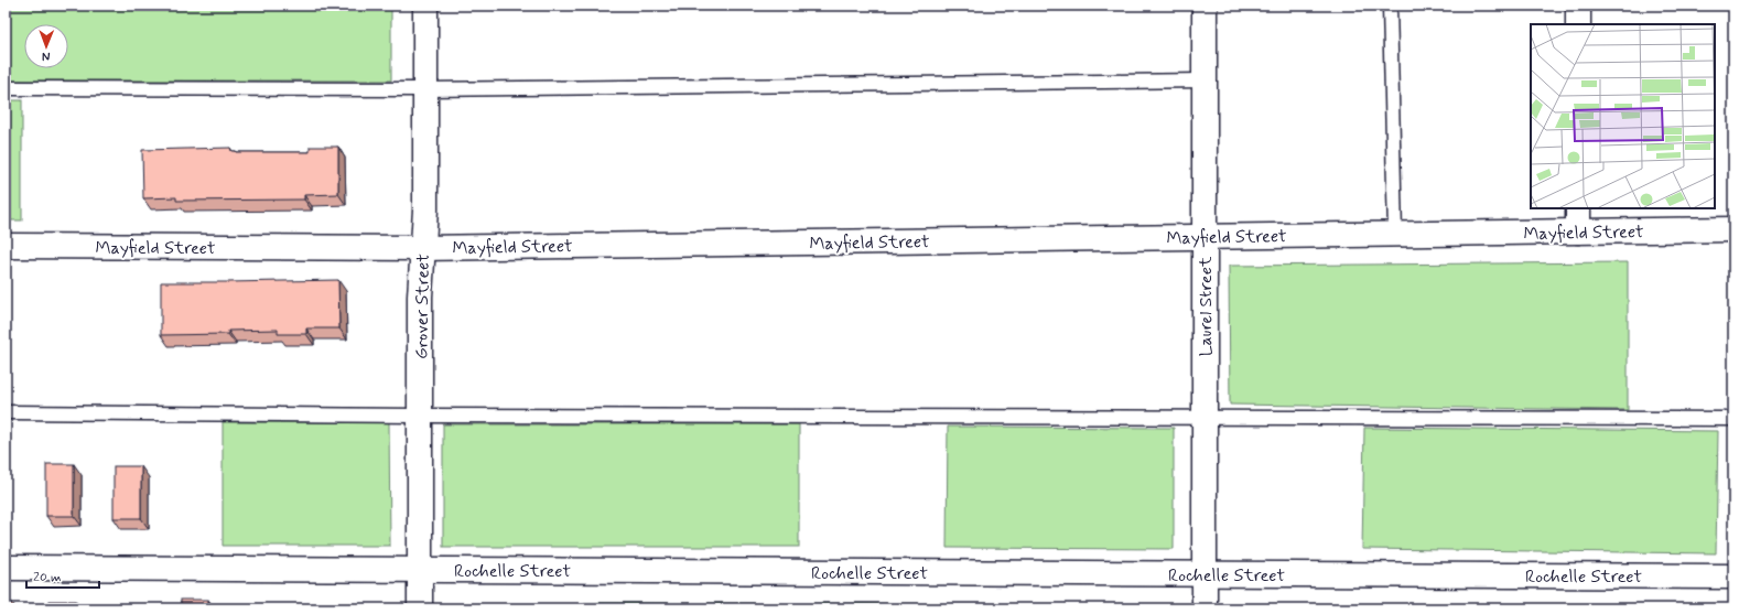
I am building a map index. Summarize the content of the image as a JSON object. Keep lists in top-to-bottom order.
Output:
{
  "streets": {
    "street": [
      "Mayfield Street",
      "Grover Street",
      "Laurel Street",
      "Rochelle Street"
    ]
  },
  "crossings": [
    ["Mayfield Street", "Grover Street"],
    ["Mayfield Street", "Laurel Street"],
    ["Grover Street", "Rochelle Street"],
    ["Laurel Street", "Rochelle Street"]
  ],
  "scale_bar": "20 m",
  "north": "bottom"
}
